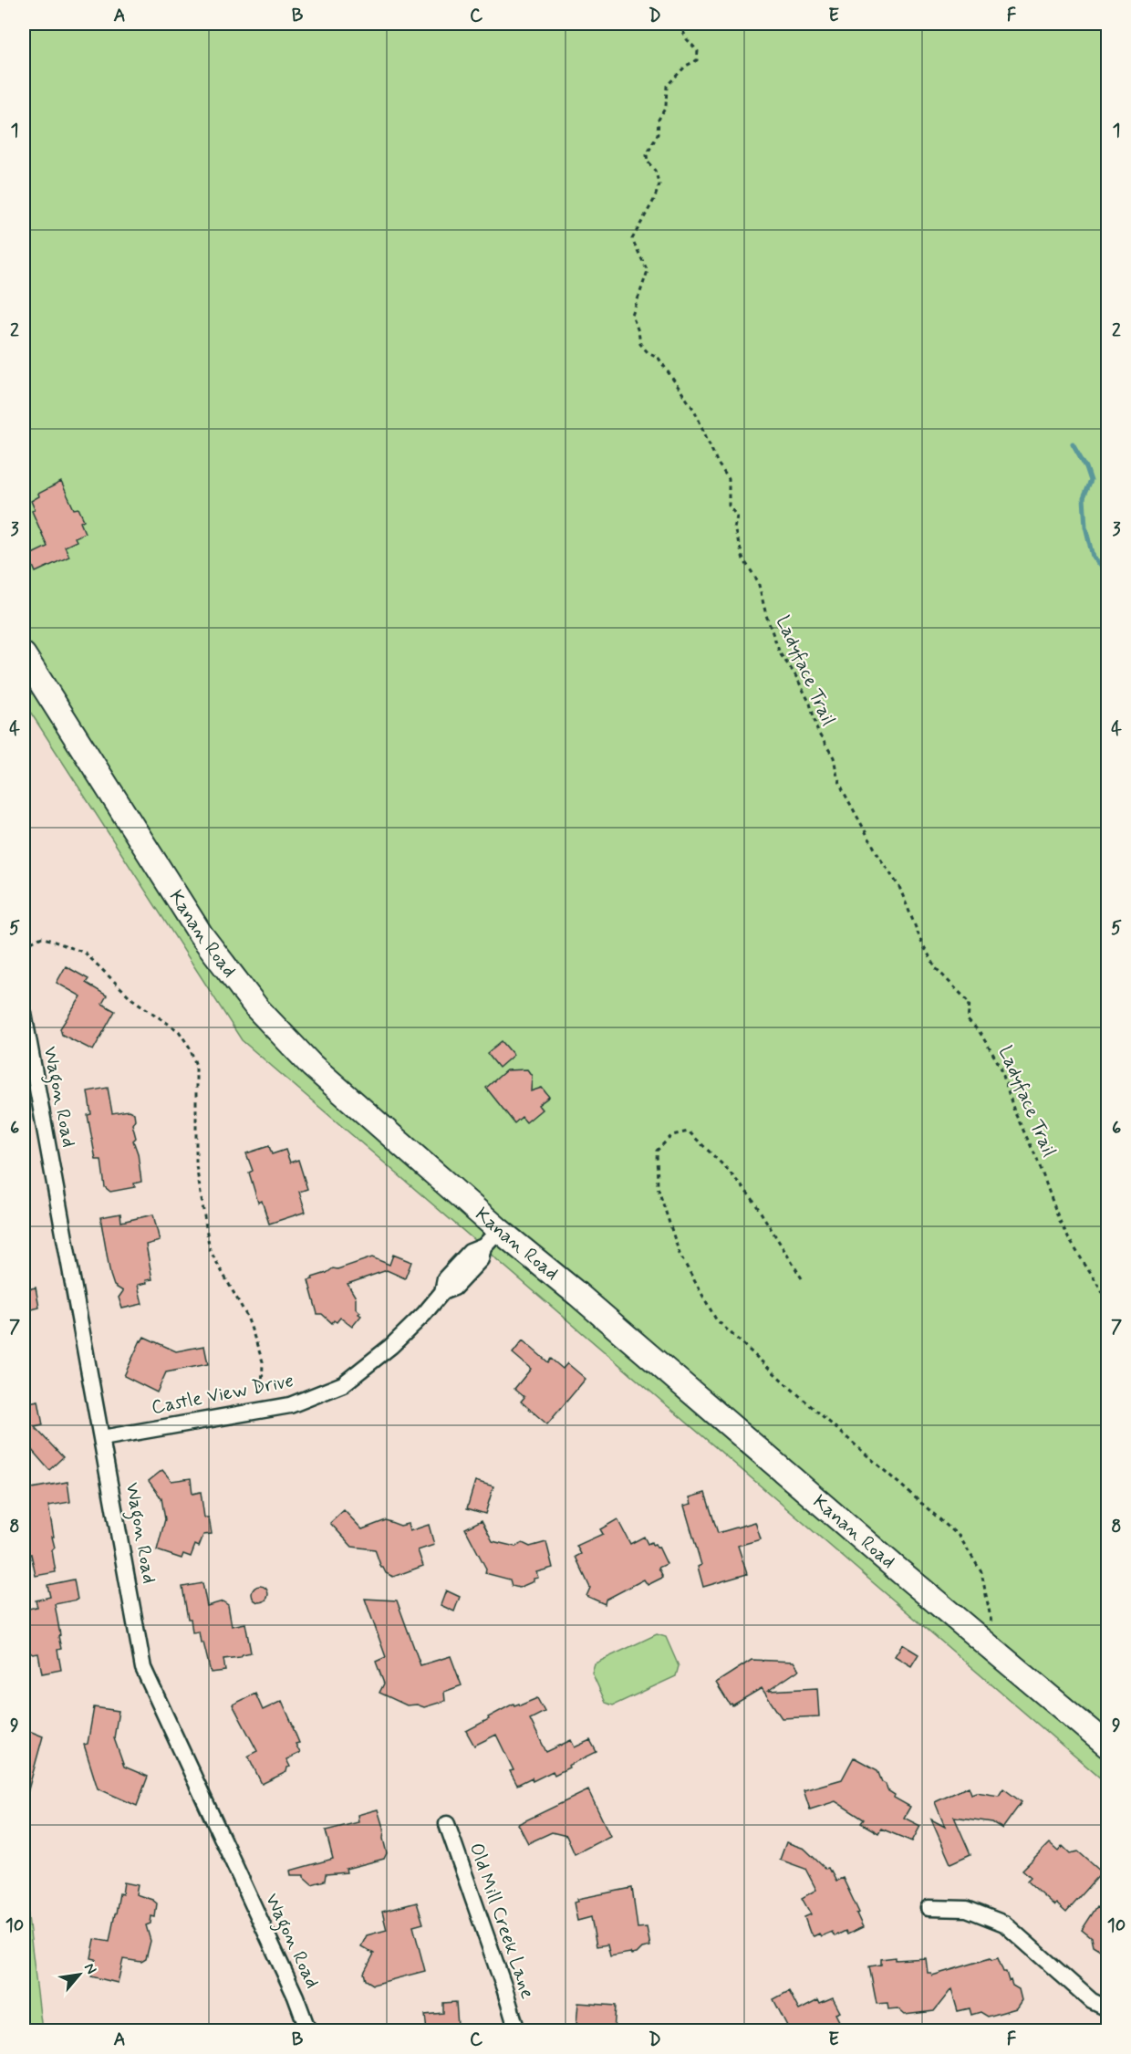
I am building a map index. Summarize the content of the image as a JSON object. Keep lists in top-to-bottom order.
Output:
{
  "streets": {
    "main road": ["Kanan Road"],
    "street": ["Wagon Road", "Castle View Drive", "Old Mill Creek Lane"],
    "path": ["Ladyface Trail"]
  },
  "crossings": [
    ["Kanan Road", "Castle View Drive"],
    ["Wagon Road", "Castle View Drive"]
  ],
  "north": "top right",
  "grid": {
    "columns": [
      "A",
      "B",
      "C",
      "D",
      "E",
      "F"
    ],
    "rows": [
      "1",
      "2",
      "3",
      "4",
      "5",
      "6",
      "7",
      "8",
      "9",
      "10"
    ]
  }
}
